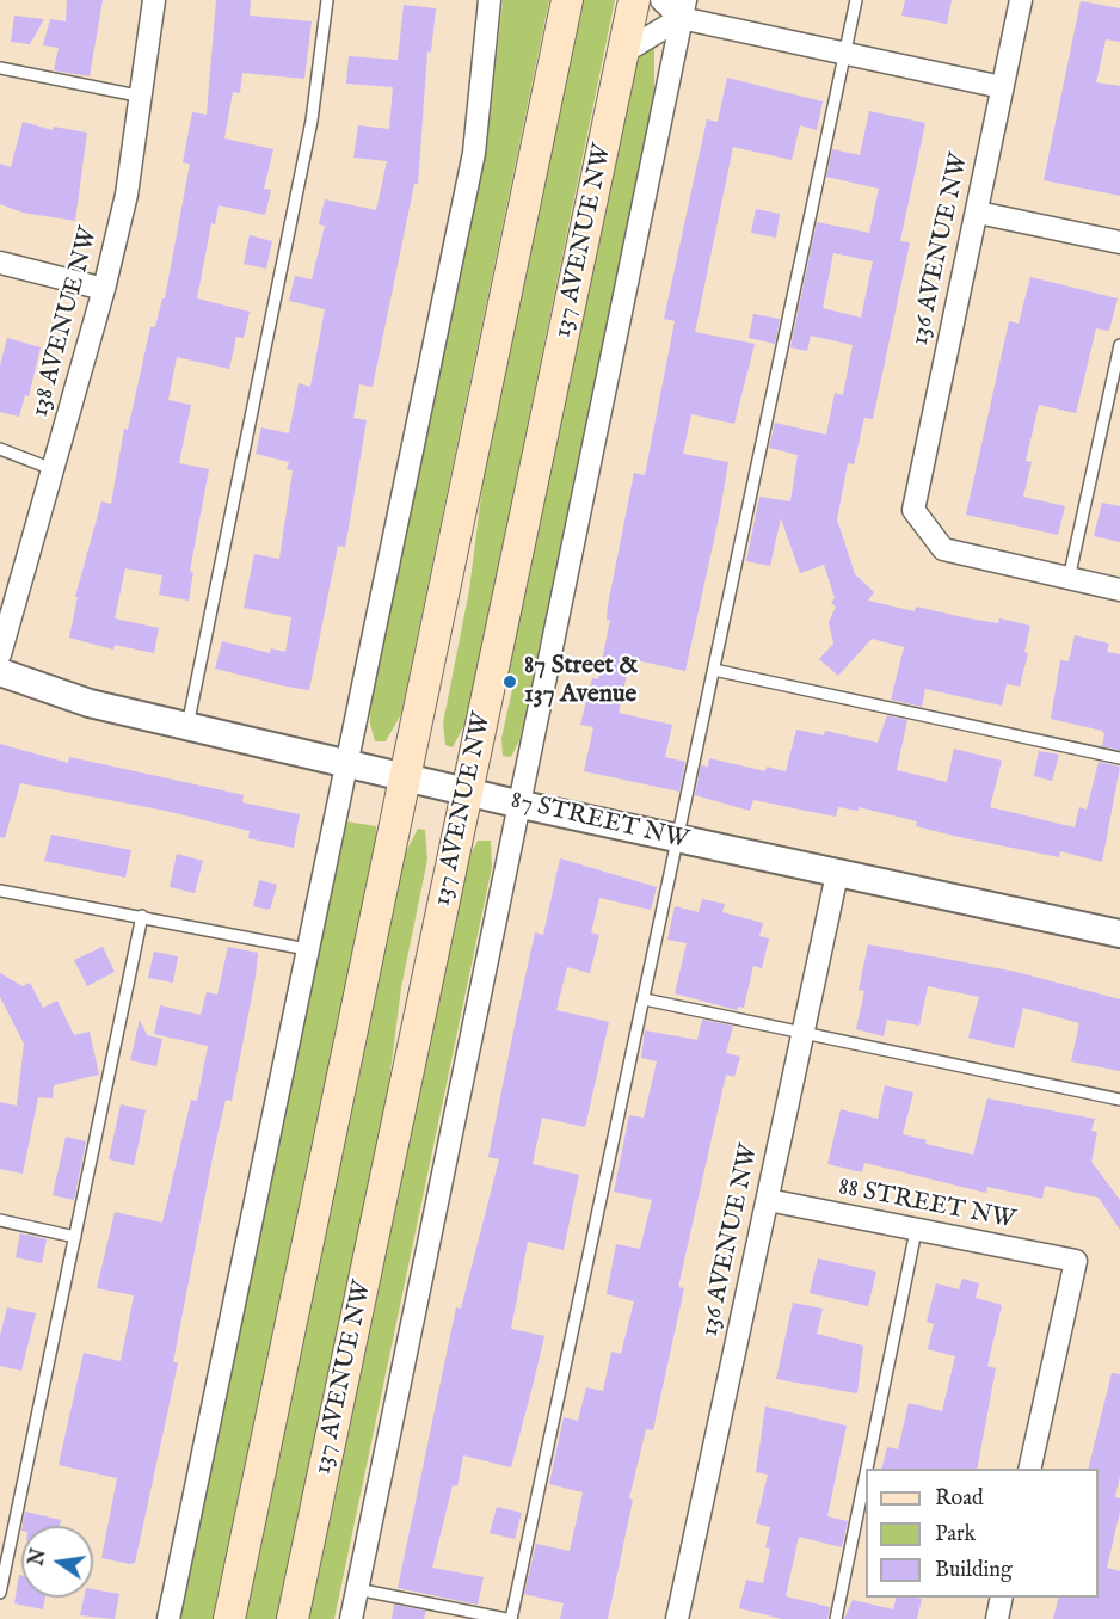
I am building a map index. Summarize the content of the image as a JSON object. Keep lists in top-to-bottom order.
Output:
{
  "streets": {
    "main road": ["137 AVENUE NW"],
    "street": [
      "136 AVENUE NW",
      "138 AVENUE NW",
      "87 STREET NW",
      "88 STREET NW"
    ]
  },
  "crossings": [
    ["137 AVENUE NW", "87 STREET NW"],
    ["136 AVENUE NW", "87 STREET NW"],
    ["136 AVENUE NW", "88 STREET NW"]
  ],
  "places": ["87 Street & 137 Avenue"],
  "legend": ["Road", "Park", "Building"],
  "north": "left"
}
